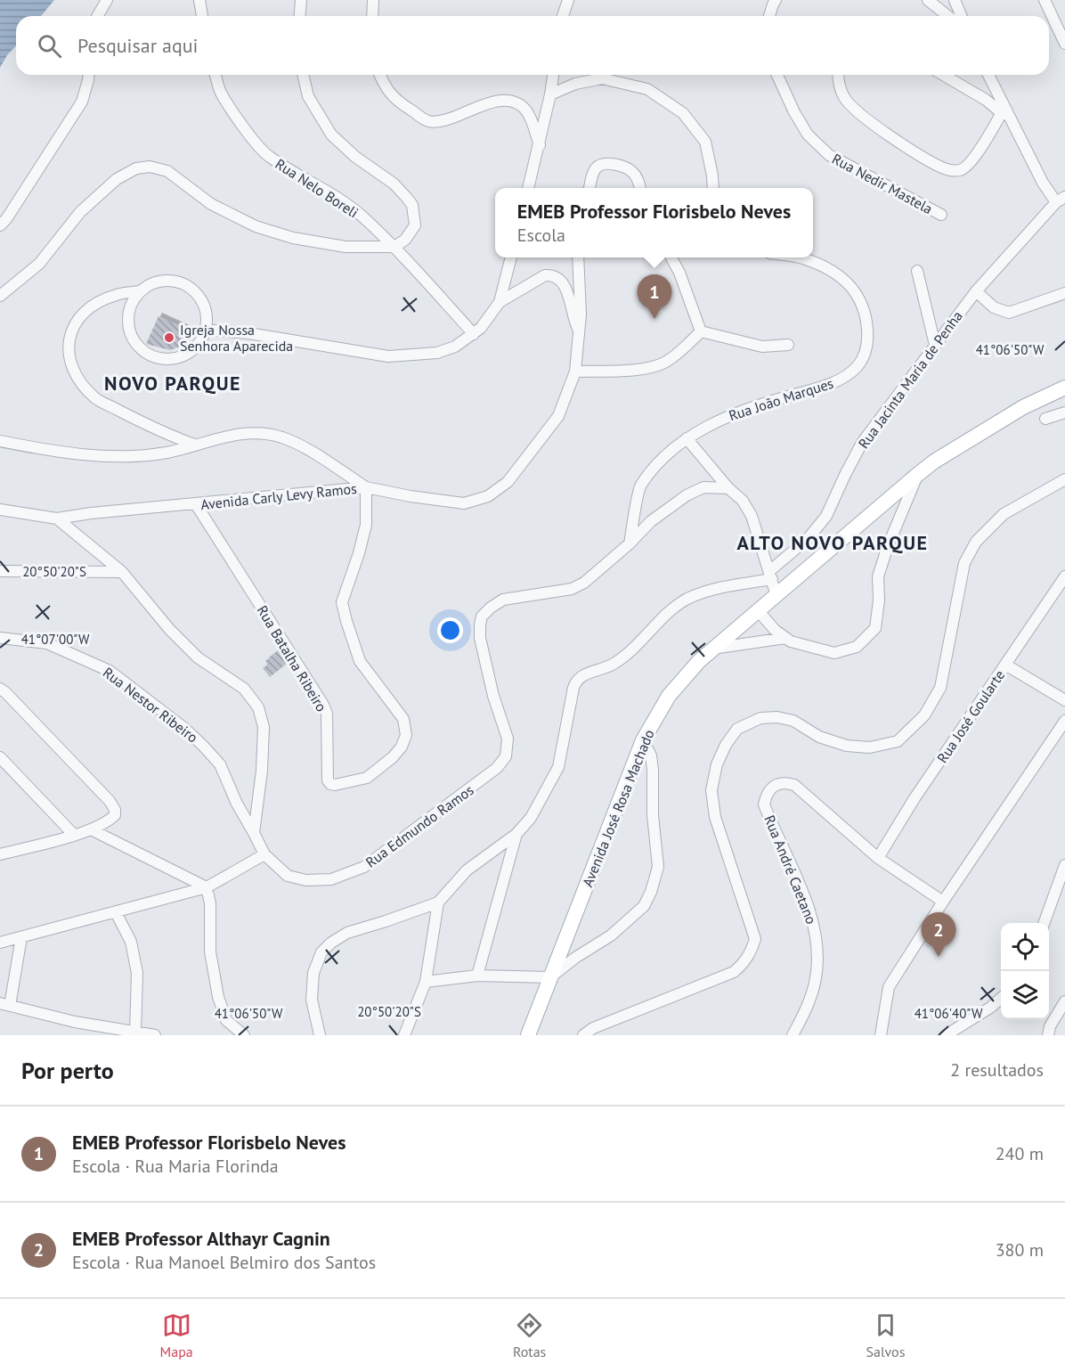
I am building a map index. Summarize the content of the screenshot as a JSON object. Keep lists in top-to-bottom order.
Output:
{
  "streets": {
    "main road": ["Avenida José Rosa Machado"],
    "street": [
      "Rua Nedir Mastela",
      "Rua Nelo Boreli",
      "Rua Jacinta Maria de Penha",
      "Rua João Marques",
      "Avenida Carly Levy Ramos",
      "Rua Batalha Ribeiro",
      "Rua Nestor Ribeiro",
      "Rua José Goularte",
      "Rua Edmundo Ramos",
      "Rua André Caetano"
    ]
  },
  "crossings": [
    ["Rua João Marques", "Rua Edmundo Ramos"],
    ["Avenida Carly Levy Ramos", "Rua Batalha Ribeiro"],
    ["Rua Nestor Ribeiro", "Rua Edmundo Ramos"],
    ["Rua José Goularte", "Rua André Caetano"]
  ],
  "districts": ["NOVO PARQUE", "ALTO NOVO PARQUE"],
  "places": ["Igreja Nossa Senhora Aparecida"],
  "page": {
    "search": "Pesquisar aqui",
    "popup": ["EMEB Professor Florisbelo Neves", "Escola"],
    "pins": ["1", "2"],
    "heading": ["Por perto", "2 resultados"],
    "list": [
      {
        "mark": "1",
        "name": "EMEB Professor Florisbelo Neves",
        "note": "Escola · Rua Maria Florinda",
        "value": "240 m"
      },
      {
        "mark": "2",
        "name": "EMEB Professor Althayr Cagnin",
        "note": "Escola · Rua Manoel Belmiro dos Santos",
        "value": "380 m"
      }
    ],
    "nav": ["Mapa", "Rotas", "Salvos"]
  },
  "coordinates": [
    "41°06'50\"W",
    "20°50'20\"S",
    "41°07'00\"W",
    "41°06'40\"W"
  ]
}
